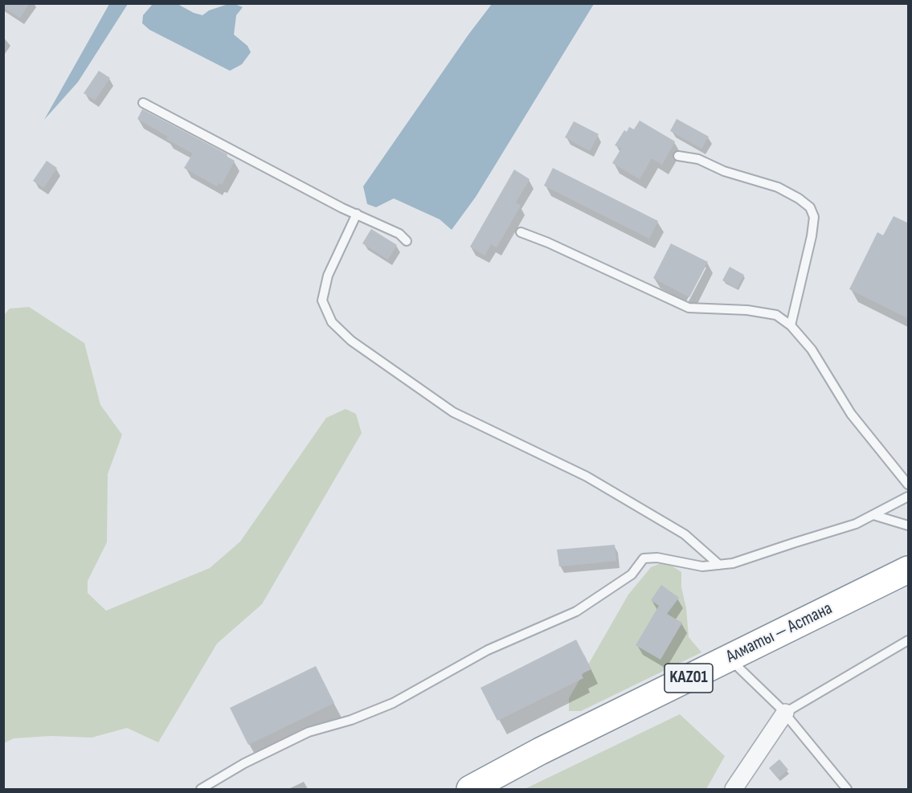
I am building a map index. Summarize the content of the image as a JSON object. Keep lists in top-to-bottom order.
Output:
{
  "streets": {
    "highway": ["Алматы — Астана", "KАZ01"]
  }
}
